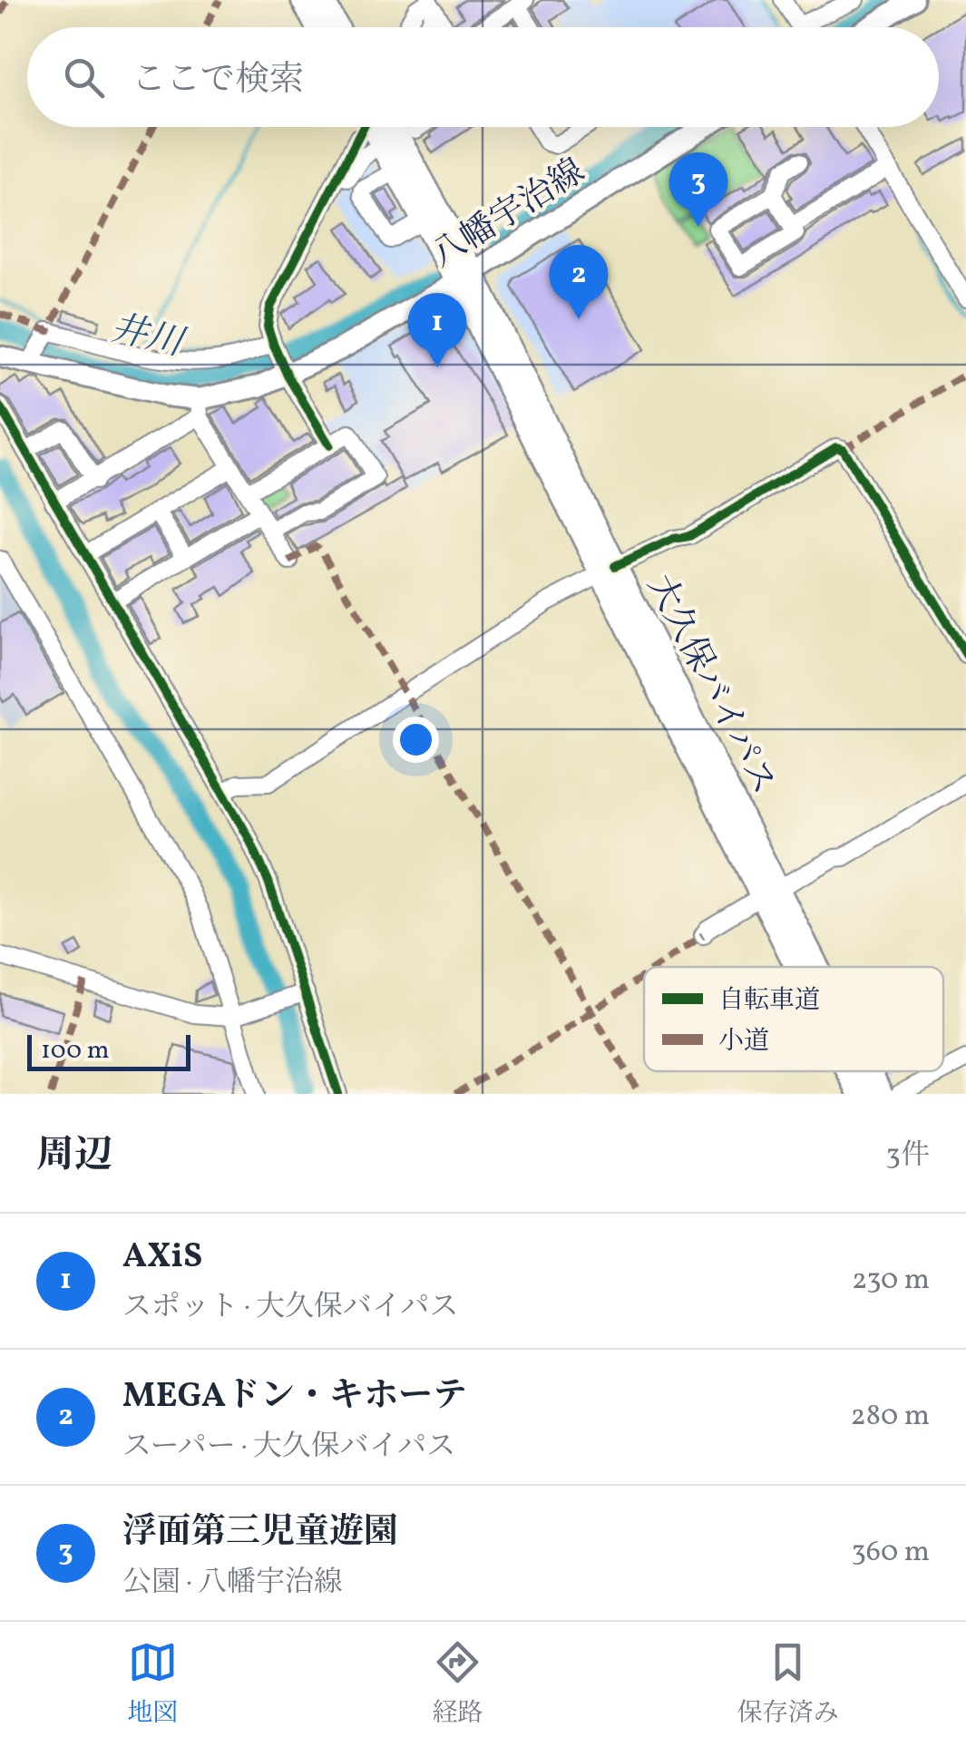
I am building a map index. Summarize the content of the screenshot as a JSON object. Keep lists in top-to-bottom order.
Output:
{
  "streets": {
    "highway": ["大久保バイパス"],
    "main road": ["八幡宇治線"]
  },
  "crossings": [
    ["八幡宇治線", "大久保バイパス"]
  ],
  "water": ["井川"],
  "legend": ["自転車道", "小道"],
  "scale_bar": "100 m",
  "page": {
    "search": "ここで検索",
    "pins": ["3", "2", "1"],
    "scale": "100 m",
    "heading": ["周辺", "3件"],
    "list": [
      {
        "mark": "1",
        "name": "AXiS",
        "note": "スポット · 大久保バイパス",
        "value": "230 m"
      },
      {
        "mark": "2",
        "name": "MEGAドン・キホーテ",
        "note": "スーパー · 大久保バイパス",
        "value": "280 m"
      },
      {
        "mark": "3",
        "name": "浮面第三児童遊園",
        "note": "公園 · 八幡宇治線",
        "value": "360 m"
      }
    ],
    "nav": ["地図", "経路", "保存済み"]
  }
}
